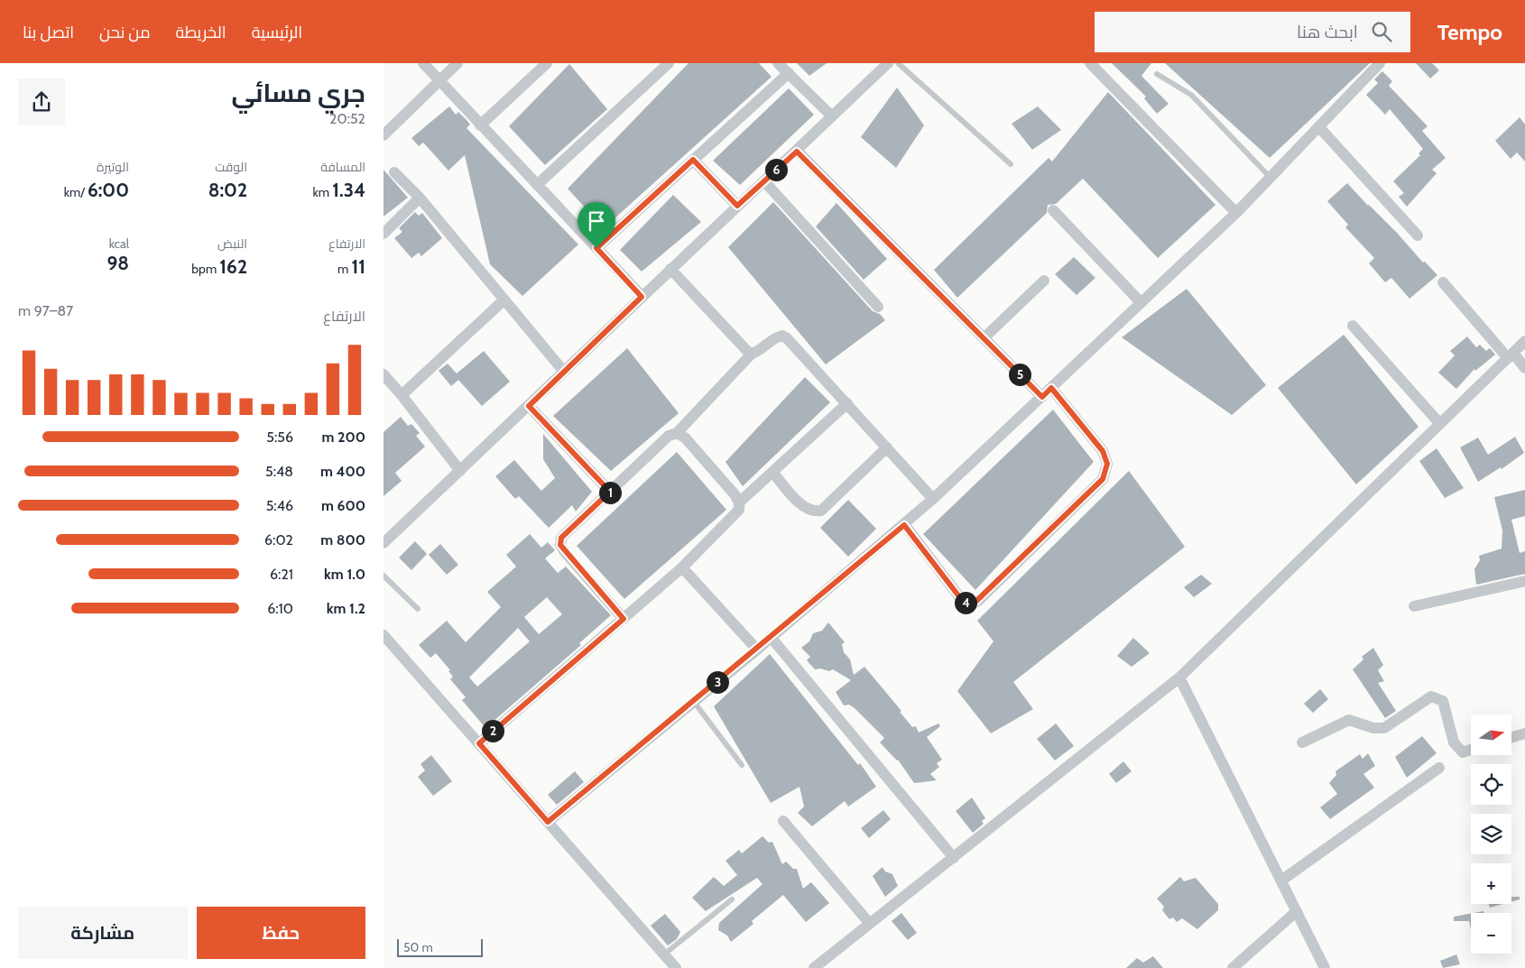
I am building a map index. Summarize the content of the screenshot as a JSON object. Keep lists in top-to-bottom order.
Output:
{
  "scale_bar": "50 m",
  "north": "right",
  "page": {
    "header": "Tempo",
    "search": "ابحث هنا",
    "nav": [
      "الرئيسية",
      "الخريطة",
      "من نحن",
      "اتصل بنا"
    ],
    "heading": ["جري مسائي", "20:52"],
    "stats": [
      ["المسافة", "1.34 km"],
      ["الوقت", "8:02"],
      ["الوتيرة", "6:00 /km"],
      ["الارتفاع", "11 m"],
      ["النبض", "162 bpm"],
      ["kcal", "98"]
    ],
    "pins": [
      "6",
      "5",
      "1",
      "4",
      "3",
      "2"
    ],
    "chart": ["الارتفاع", "87–97 m"],
    "list": [
      {
        "name": "200 m",
        "note": "5:56"
      },
      {
        "name": "400 m",
        "note": "5:48"
      },
      {
        "name": "600 m",
        "note": "5:46"
      },
      {
        "name": "800 m",
        "note": "6:02"
      },
      {
        "name": "1.0 km",
        "note": "6:21"
      },
      {
        "name": "1.2 km",
        "note": "6:10"
      }
    ],
    "map_buttons": ["+", "−"],
    "buttons": ["حفظ", "مشاركة"],
    "scale": "50 m"
  }
}
